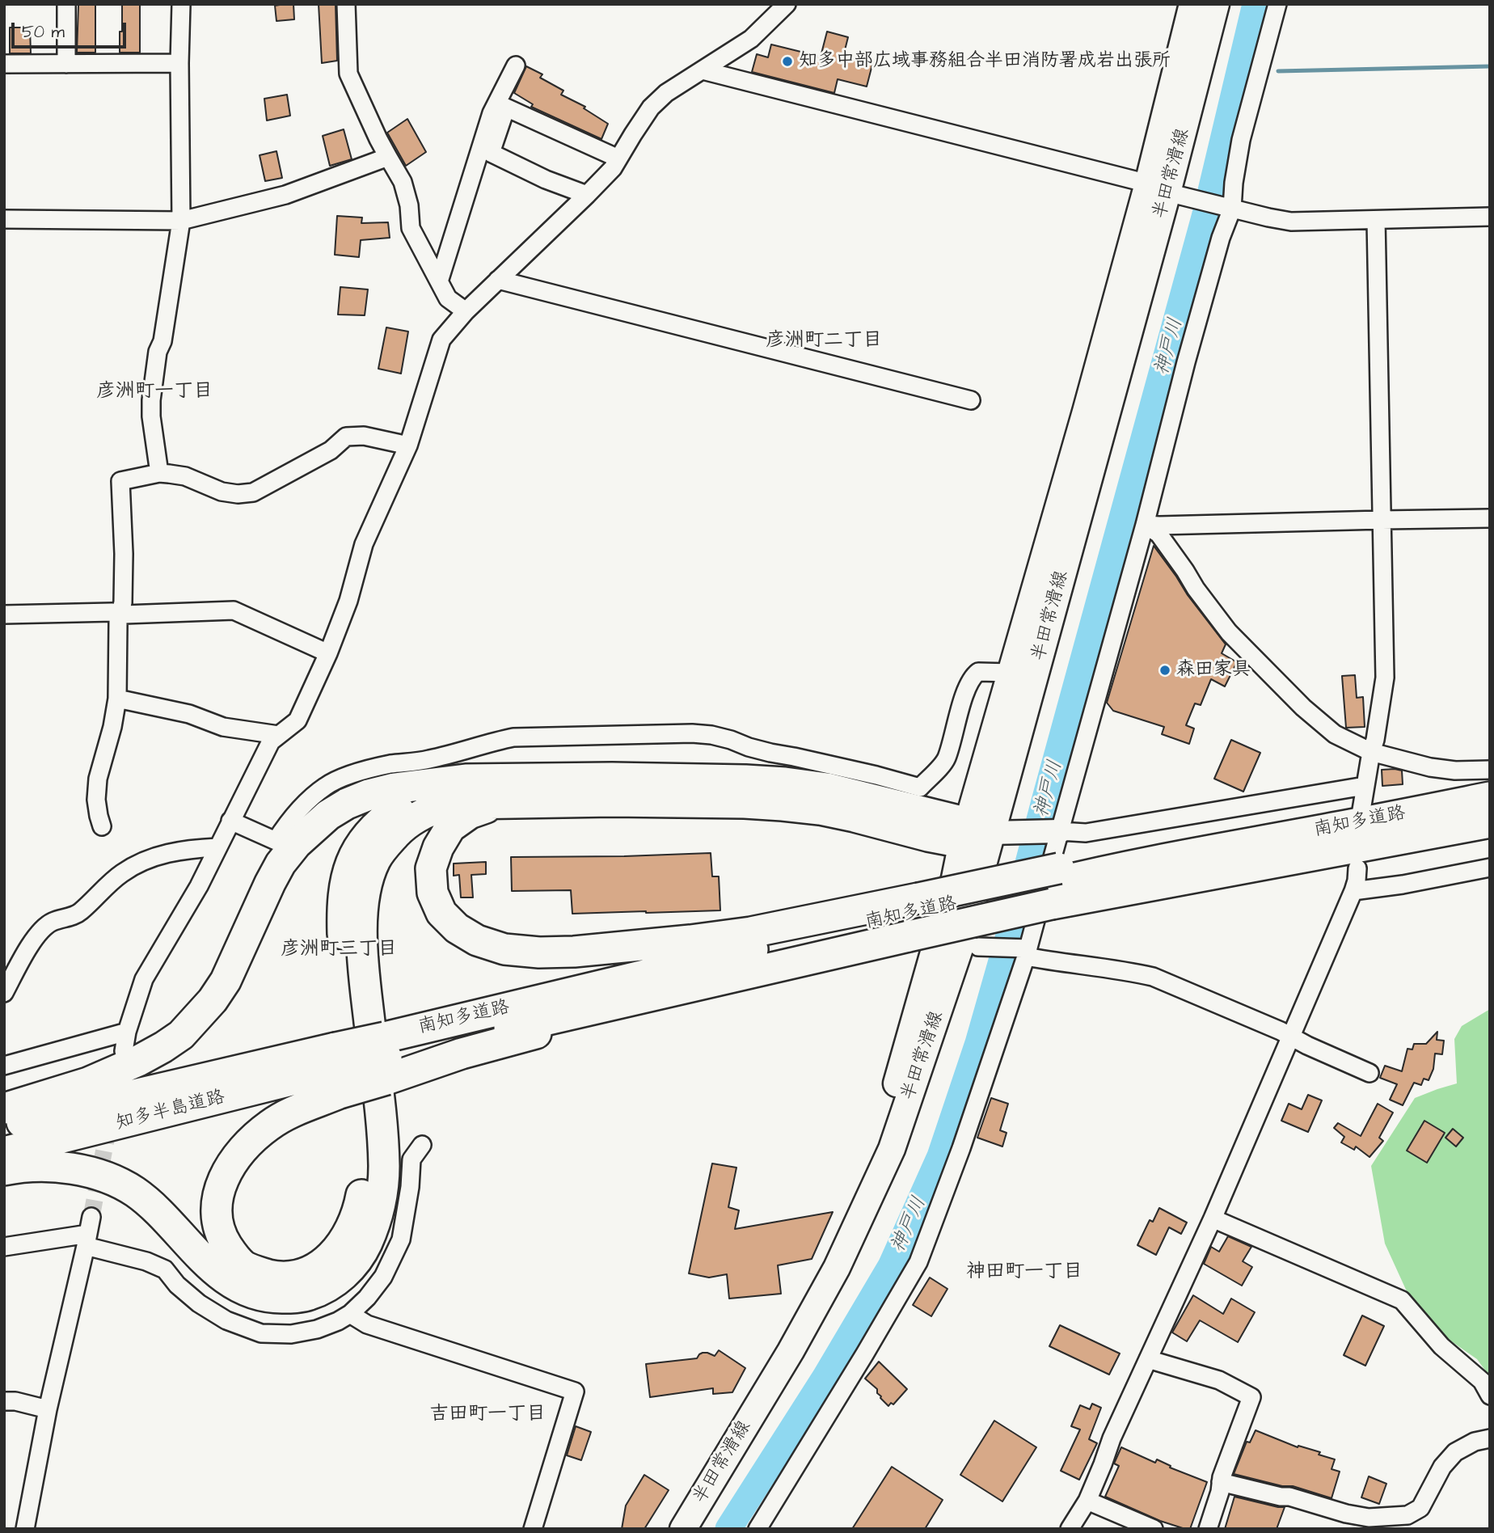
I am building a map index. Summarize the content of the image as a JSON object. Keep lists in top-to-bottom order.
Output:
{
  "streets": {
    "highway": ["南知多道路", "知多半島道路"],
    "main road": ["半田常滑線"]
  },
  "crossings": [
    ["南知多道路", "知多半島道路"]
  ],
  "districts": [
    "彦洲町二丁目",
    "彦洲町一丁目",
    "彦洲町三丁目",
    "神田町一丁目",
    "吉田町一丁目"
  ],
  "water": ["神戸川"],
  "places": ["知多中部広域事務組合半田消防署成岩出張所", "森田家具"],
  "scale_bar": "50 m"
}
